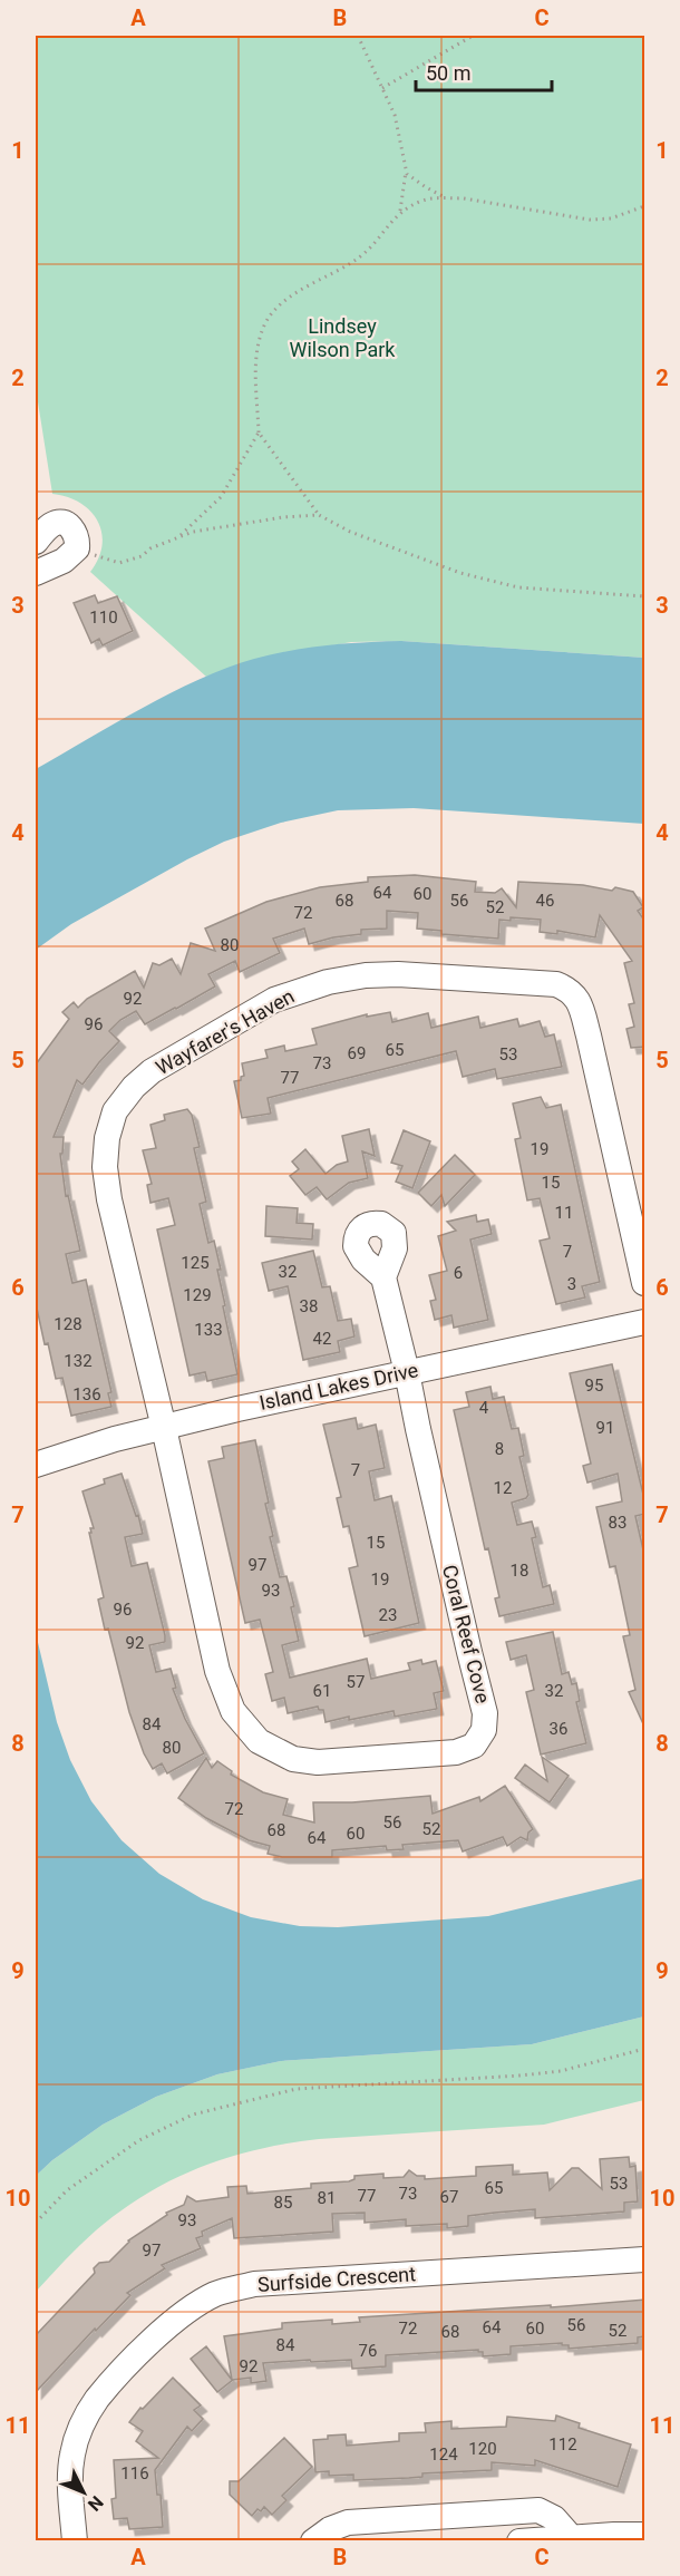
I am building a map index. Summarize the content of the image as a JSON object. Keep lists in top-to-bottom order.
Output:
{
  "streets": {
    "street": [
      "Wayfarer's Haven",
      "Island Lakes Drive",
      "Coral Reef Cove",
      "Surfside Crescent"
    ]
  },
  "crossings": [
    ["Wayfarer's Haven", "Island Lakes Drive"],
    ["Wayfarer's Haven", "Coral Reef Cove"],
    ["Island Lakes Drive", "Coral Reef Cove"]
  ],
  "parks": ["Lindsey Wilson Park"],
  "house_numbers": [
    "110",
    "64",
    "60",
    "68",
    "56",
    "46",
    "52",
    "72",
    "80",
    "92",
    "96",
    "65",
    "69",
    "53",
    "73",
    "77",
    "19",
    "15",
    "11",
    "7",
    "125",
    "32",
    "6",
    "3",
    "129",
    "38",
    "128",
    "133",
    "42",
    "132",
    "95",
    "136",
    "4",
    "91",
    "8",
    "7",
    "12",
    "83",
    "15",
    "97",
    "18",
    "19",
    "93",
    "96",
    "23",
    "92",
    "57",
    "61",
    "32",
    "84",
    "36",
    "80",
    "72",
    "56",
    "52",
    "68",
    "60",
    "64",
    "53",
    "65",
    "73",
    "77",
    "67",
    "81",
    "85",
    "93",
    "97",
    "56",
    "64",
    "72",
    "60",
    "52",
    "68",
    "84",
    "76",
    "92",
    "112",
    "120",
    "124",
    "116"
  ],
  "scale_bar": "50 m",
  "north": "bottom right",
  "grid": {
    "columns": ["A", "B", "C"],
    "rows": [
      "1",
      "2",
      "3",
      "4",
      "5",
      "6",
      "7",
      "8",
      "9",
      "10",
      "11"
    ]
  }
}
